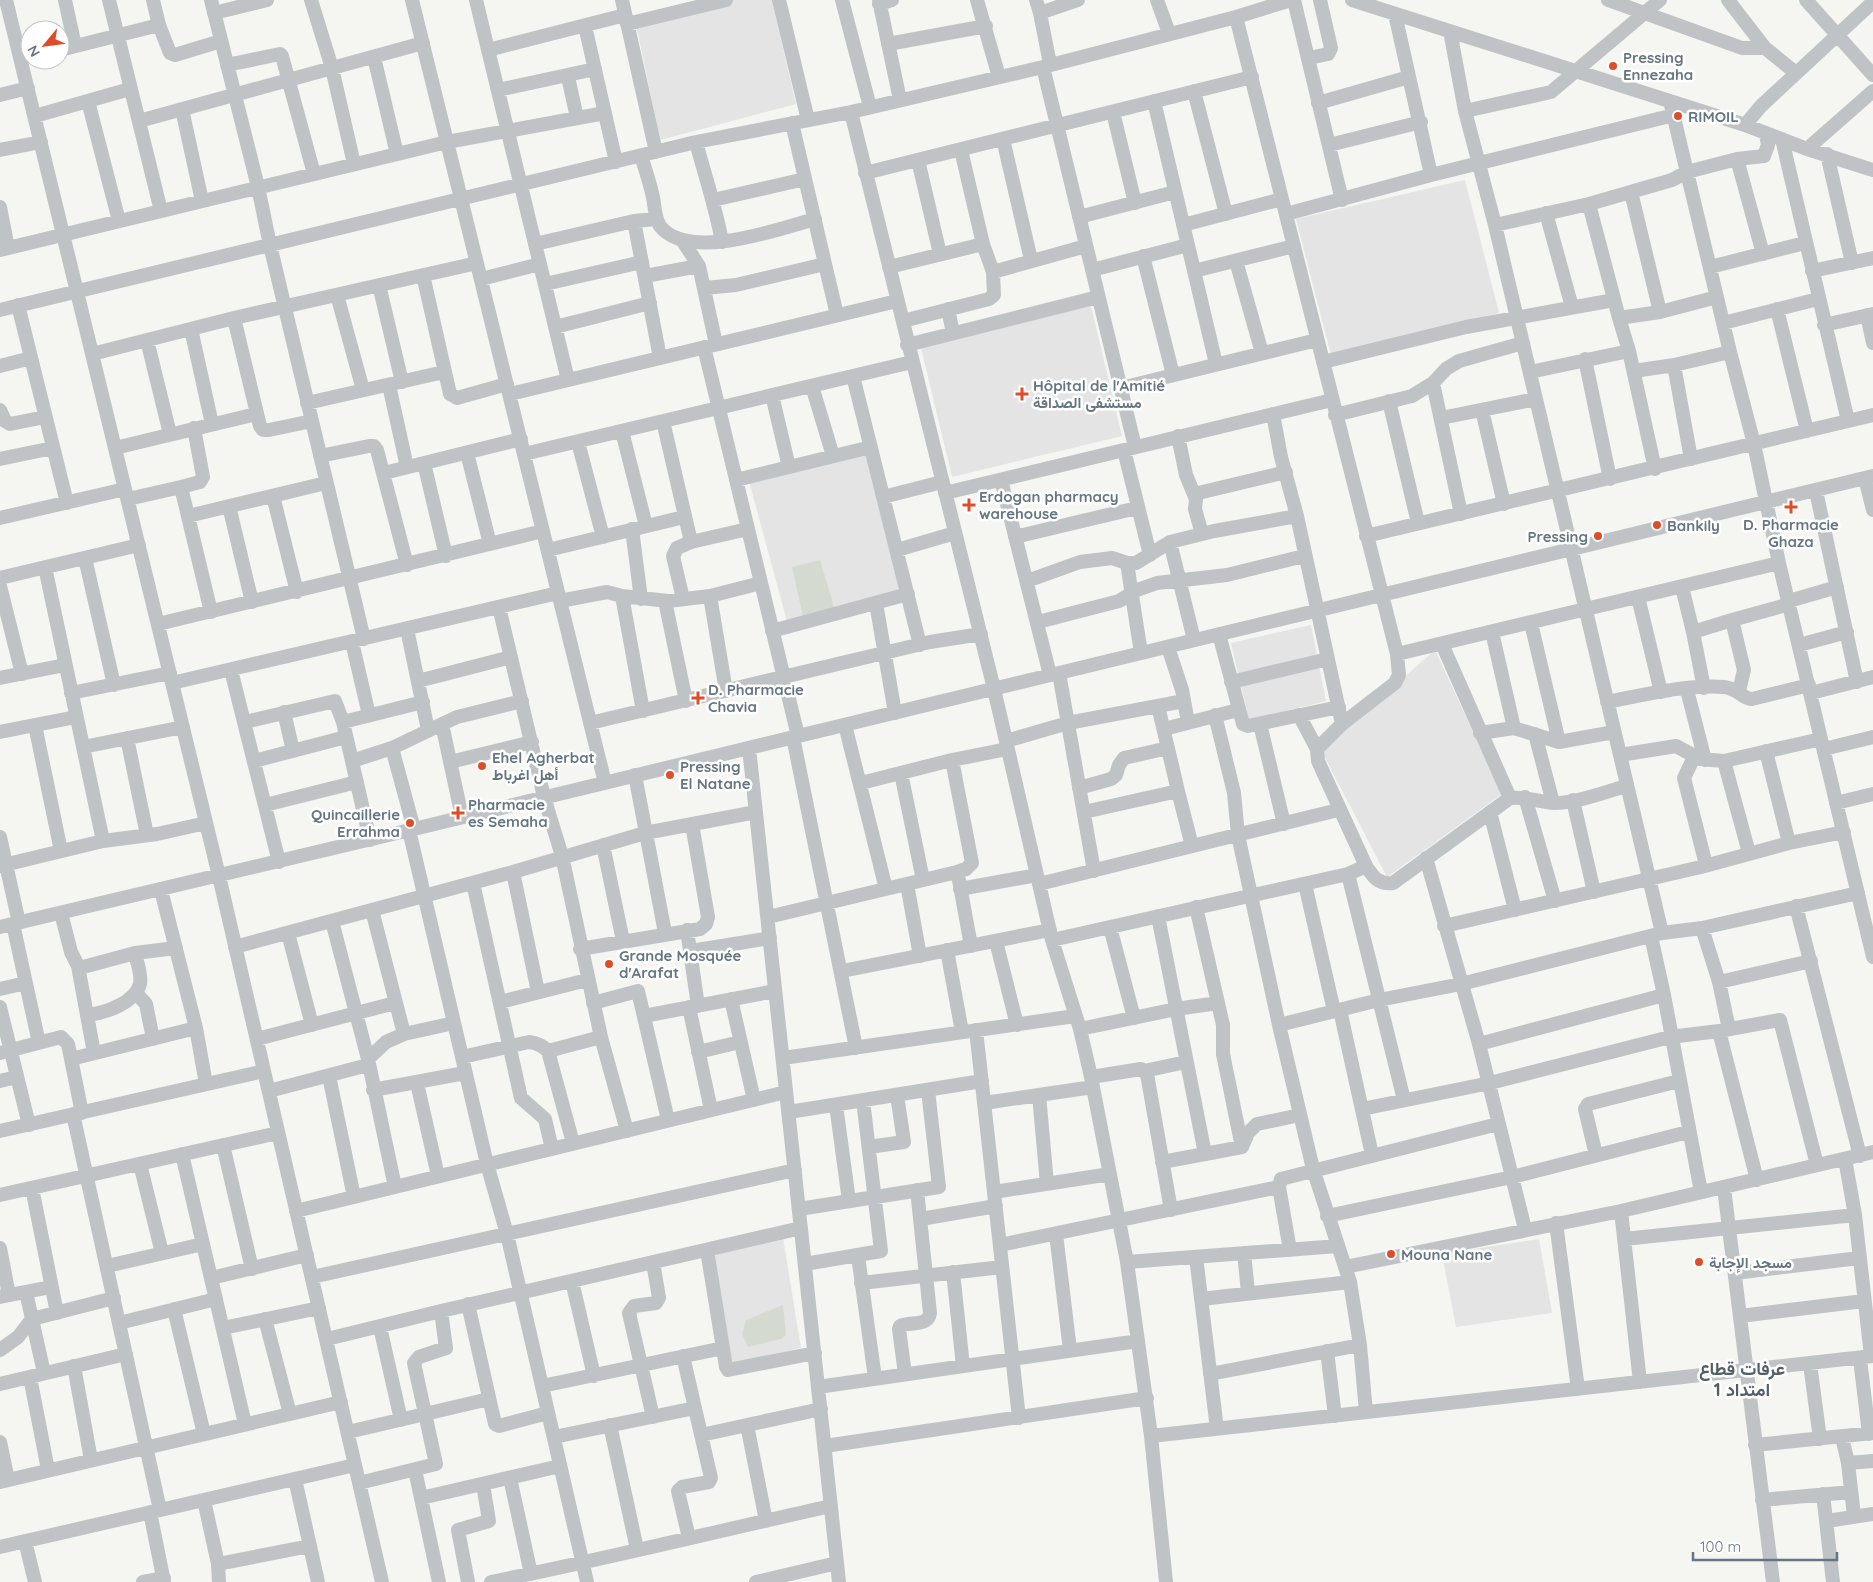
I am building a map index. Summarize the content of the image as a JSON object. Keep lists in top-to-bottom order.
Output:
{
  "districts": ["عرفات قطاع 1 امتداد"],
  "places": {
    "other": [
      "Pressing Ennezaha",
      "RIMOIL",
      "Bankily",
      "Pressing",
      "Ehel Agherbat أهل اغرباط",
      "Pressing El Natane",
      "Quincaillerie Errahma",
      "Grande Mosquée d'Arafat",
      "Mouna Nane",
      "مسجد الإجابة"
    ],
    "health": [
      "Hôpital de l'Amitié مستشفى الصداقة",
      "Erdogan pharmacy warehouse",
      "D. Pharmacie Ghaza",
      "D. Pharmacie Chavia",
      "Pharmacie es Semaha"
    ]
  },
  "scale_bar": "100 m",
  "north": "bottom left"
}
